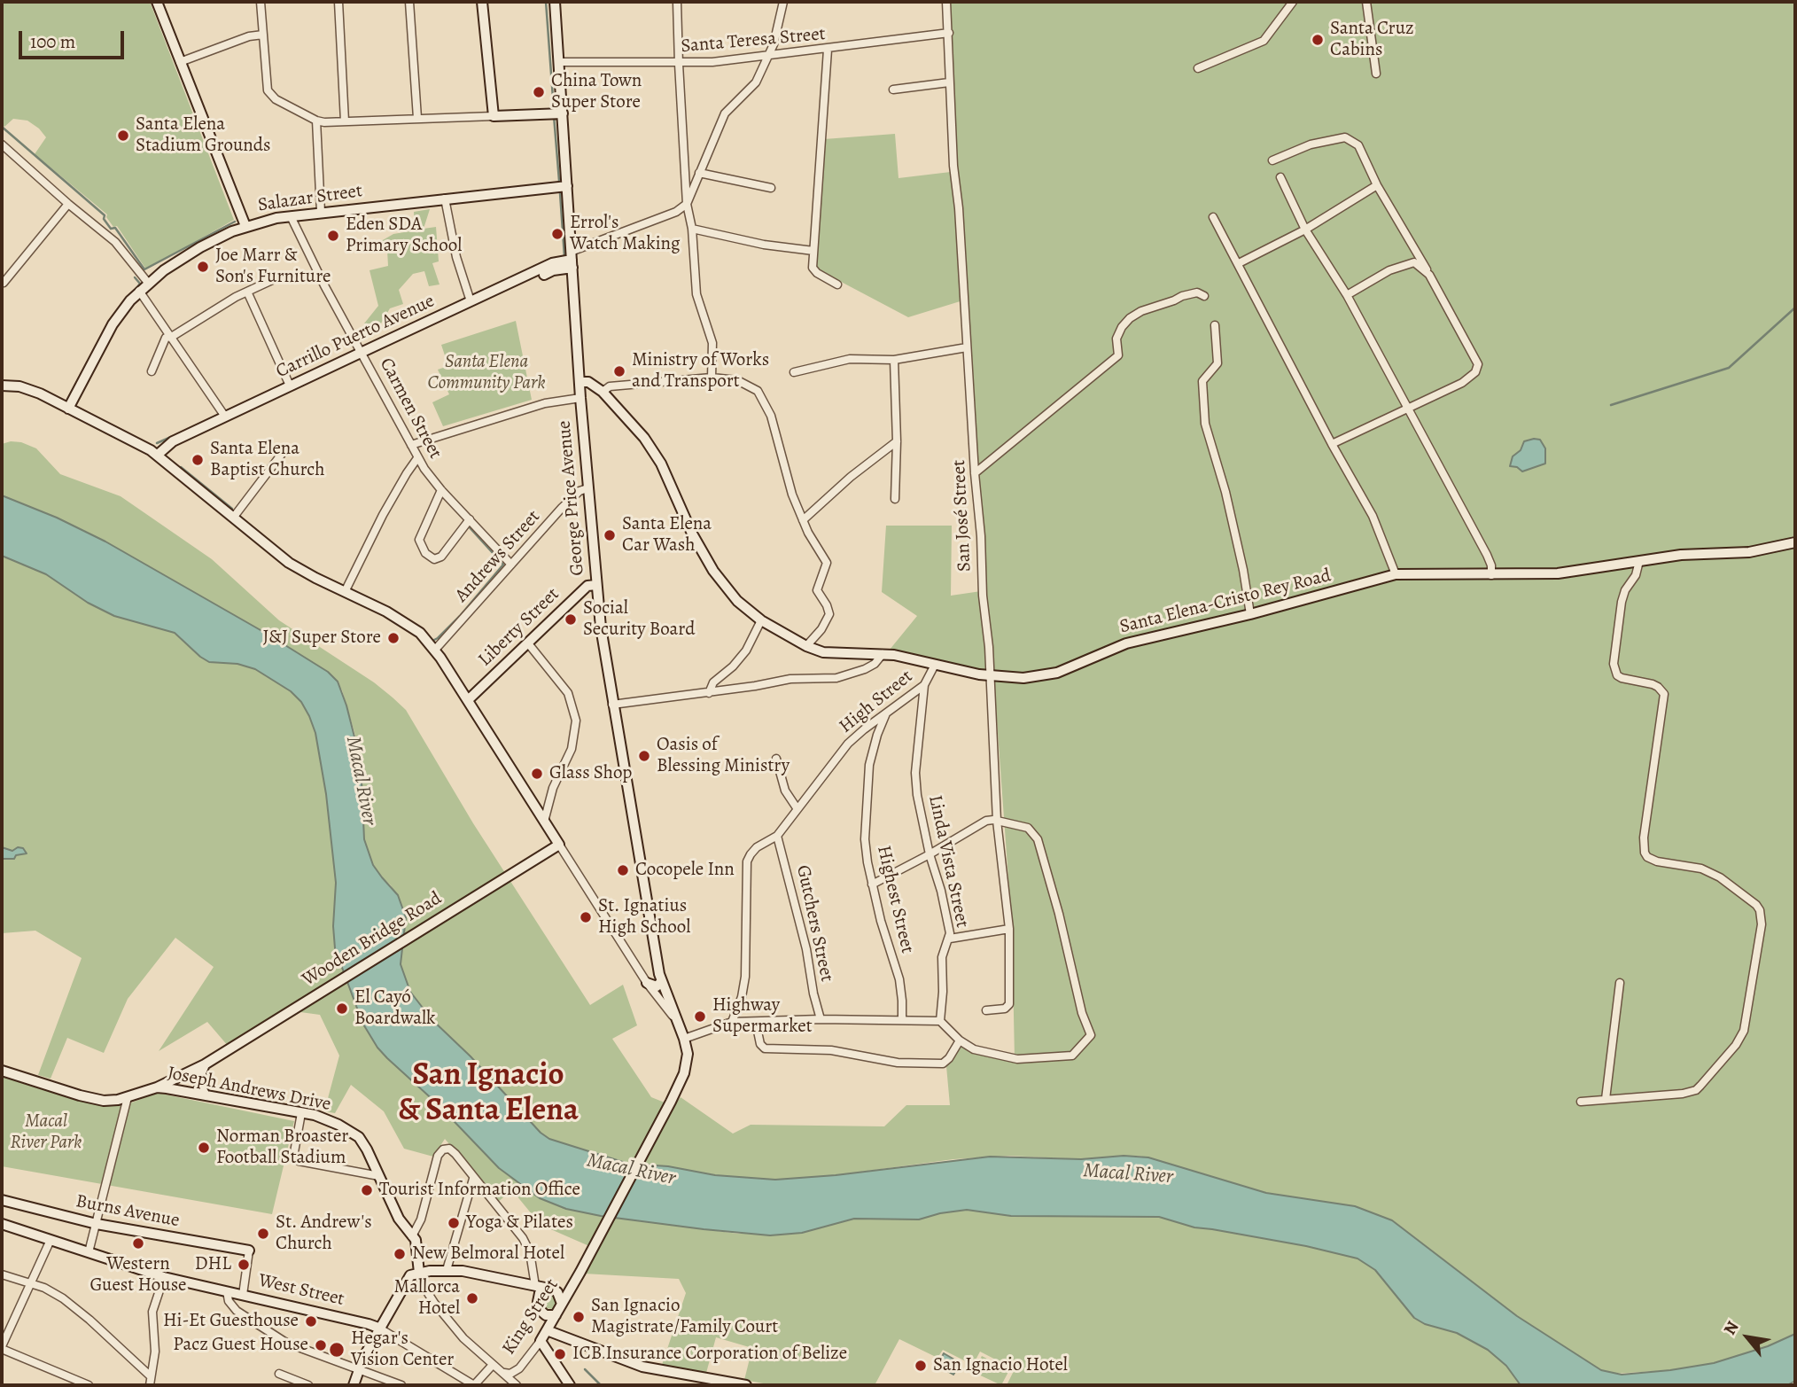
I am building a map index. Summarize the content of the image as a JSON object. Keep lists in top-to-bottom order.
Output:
{
  "streets": {
    "main road": [
      "Salazar Street",
      "Carrillo Puerto Avenue",
      "George Price Avenue",
      "Santa Elena-Cristo Rey Road",
      "Liberty Street",
      "Wooden Bridge Road",
      "Joseph Andrews Drive",
      "Burns Avenue",
      "West Street",
      "King Street"
    ],
    "street": [
      "Santa Teresa Street",
      "Carmen Street",
      "San José Street",
      "Andrews Street",
      "High Street",
      "Linda Vista Street",
      "Highest Street",
      "Gutchers Street"
    ]
  },
  "crossings": [
    ["Santa Teresa Street", "George Price Avenue"],
    ["Santa Teresa Street", "San José Street"],
    ["Salazar Street", "Carmen Street"],
    ["Salazar Street", "George Price Avenue"],
    ["Carrillo Puerto Avenue", "Carmen Street"],
    ["Carrillo Puerto Avenue", "George Price Avenue"],
    ["Carmen Street", "Andrews Street"],
    ["George Price Avenue", "Andrews Street"],
    ["George Price Avenue", "Santa Elena-Cristo Rey Road"],
    ["George Price Avenue", "Liberty Street"],
    ["George Price Avenue", "Wooden Bridge Road"],
    ["George Price Avenue", "King Street"],
    ["San José Street", "Santa Elena-Cristo Rey Road"],
    ["Santa Elena-Cristo Rey Road", "High Street"],
    ["High Street", "Linda Vista Street"],
    ["High Street", "Highest Street"],
    ["High Street", "Gutchers Street"],
    ["Wooden Bridge Road", "Joseph Andrews Drive"]
  ],
  "districts": ["San Ignacio & Santa Elena"],
  "water": ["Macal River"],
  "parks": ["Santa Elena Community Park", "Macal River Park"],
  "places": [
    "Santa Cruz Cabins",
    "China Town Super Store",
    "Santa Elena Stadium Grounds",
    "Errol's Watch Making",
    "Eden SDA Primary School",
    "Joe Marr & Son's Furniture",
    "Ministry of Works and Transport",
    "Santa Elena Baptist Church",
    "Santa Elena Car Wash",
    "Social Security Board",
    "J&J Super Store",
    "Oasis of Blessing Ministry",
    "Glass Shop",
    "Cocopele Inn",
    "St. Ignatius High School",
    "El Cayó Boardwalk",
    "Highway Supermarket",
    "Norman Broaster Football Stadium",
    "Tourist Information Office",
    "Yoga & Pilates",
    "St. Andrew's Church",
    "Western Guest House",
    "New Belmoral Hotel",
    "DHL",
    "Mallorca Hotel",
    "San Ignacio Magistrate/Family Court",
    "Hi-Et Guesthouse",
    "Pacz Guest House",
    "Hegar's Vision Center",
    "ICB Insurance Corporation of Belize",
    "San Ignacio Hotel"
  ],
  "scale_bar": "100 m",
  "north": "top left"
}
